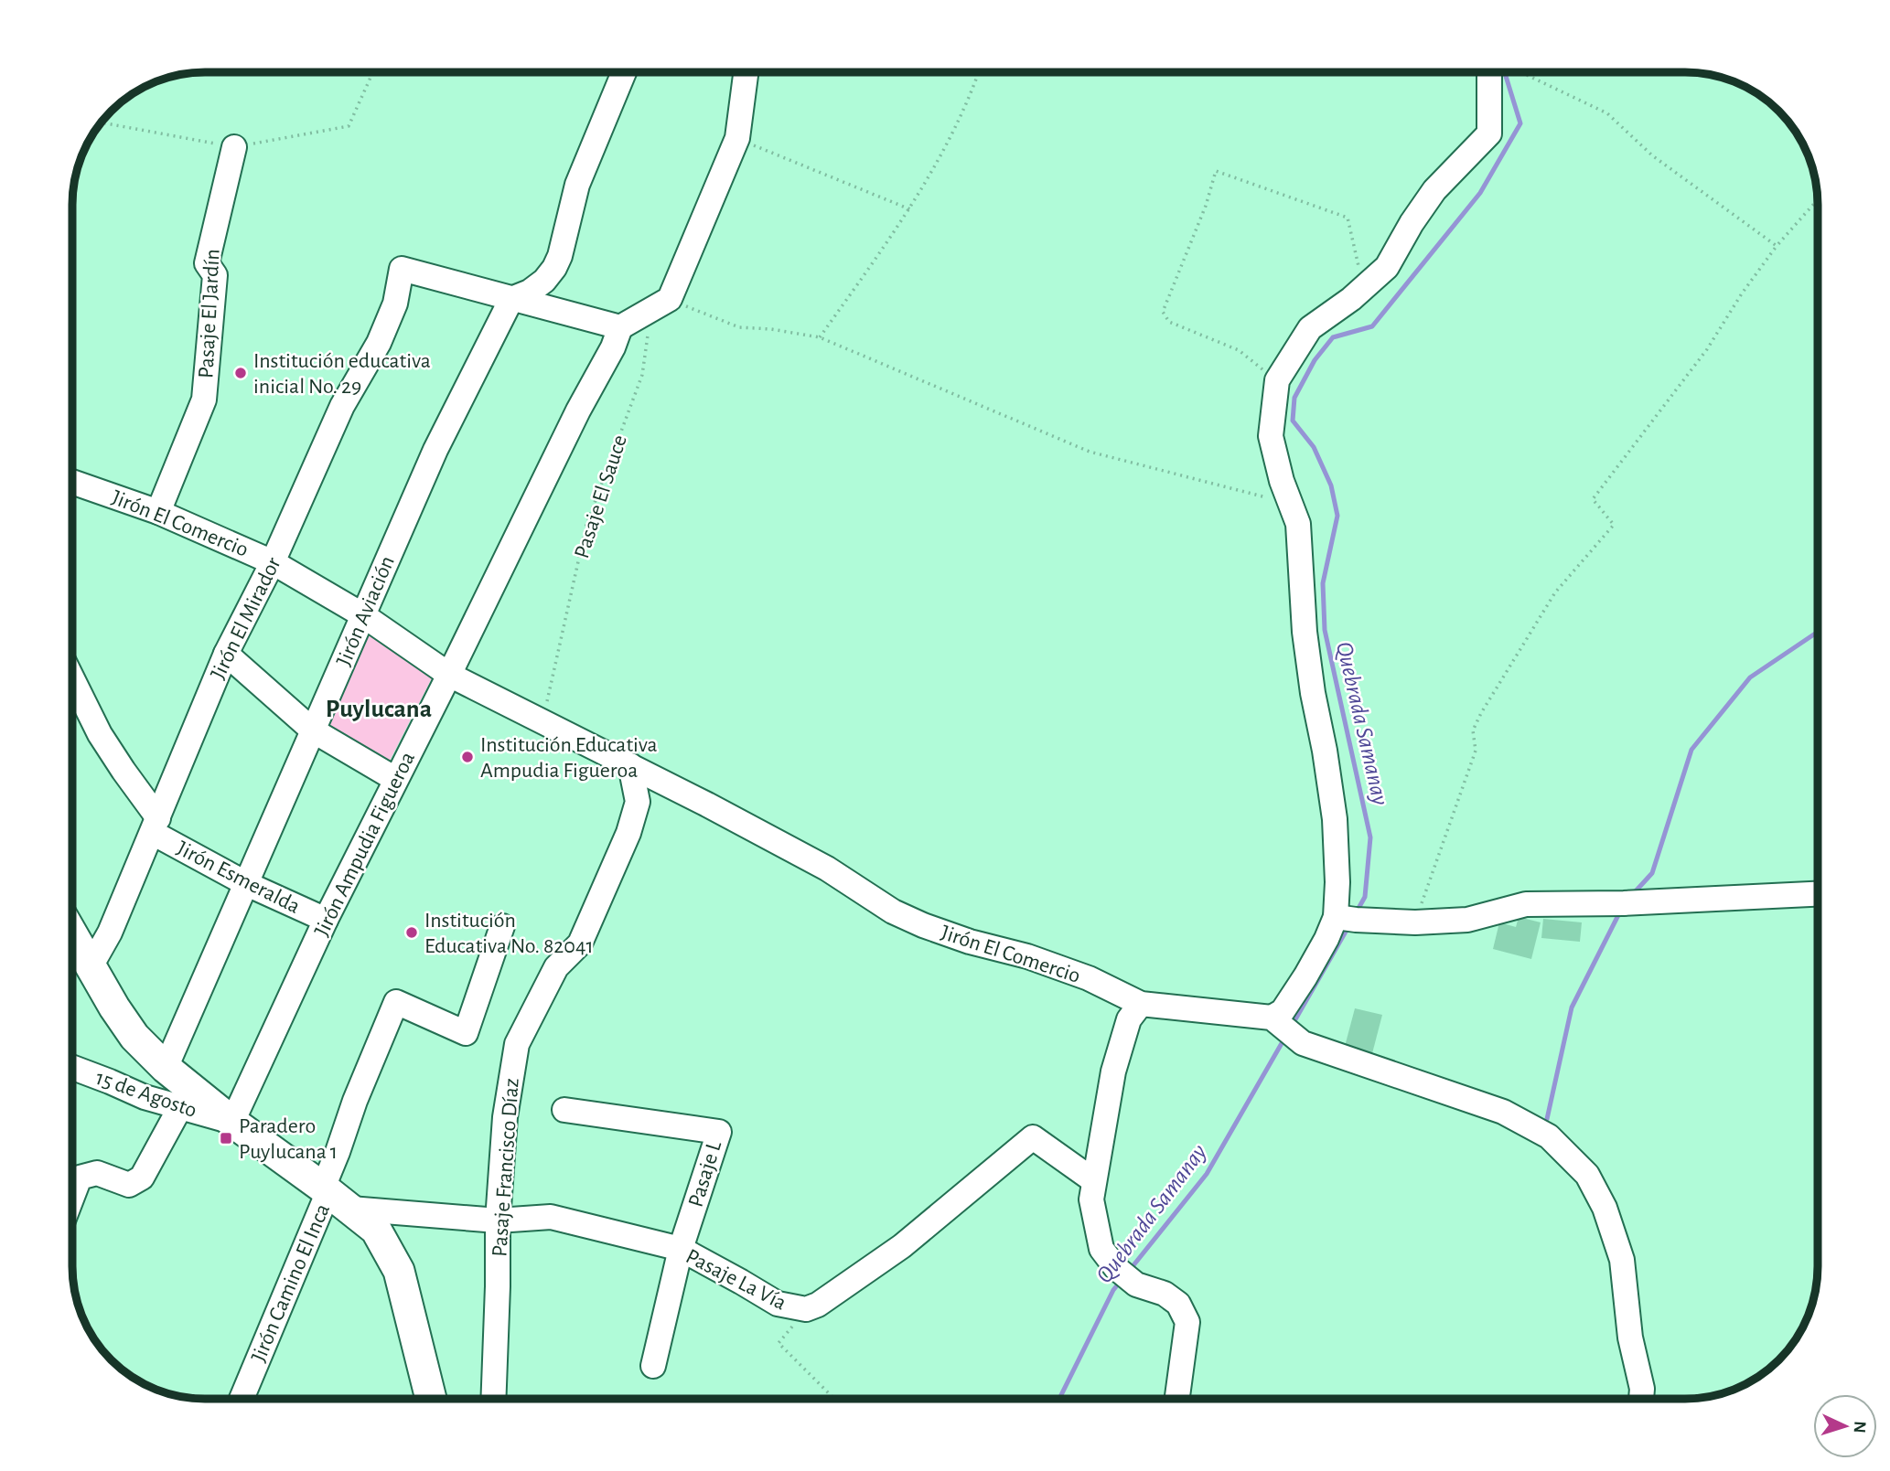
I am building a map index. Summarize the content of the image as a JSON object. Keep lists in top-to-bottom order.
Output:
{
  "streets": {
    "street": [
      "Pasaje El Jardín",
      "Jirón El Comercio",
      "Jirón Aviación",
      "Jirón El Mirador",
      "Jirón Ampudia Figueroa",
      "Jirón Esmeralda",
      "15 de Agosto",
      "Pasaje Francisco Díaz",
      "Pasaje L",
      "Pasaje La Vía",
      "Jirón Camino El Inca"
    ],
    "path": ["Pasaje El Sauce"]
  },
  "crossings": [
    ["Pasaje El Jardín", "Jirón El Comercio"],
    ["Pasaje El Sauce", "Jirón El Comercio"],
    ["Jirón El Comercio", "Jirón Aviación"],
    ["Jirón El Comercio", "Jirón El Mirador"],
    ["Jirón El Comercio", "Jirón Ampudia Figueroa"],
    ["Jirón El Comercio", "Pasaje Francisco Díaz"],
    ["Jirón Aviación", "Jirón El Mirador"],
    ["Jirón Aviación", "Jirón Esmeralda"],
    ["Jirón El Mirador", "Jirón Esmeralda"],
    ["Jirón Ampudia Figueroa", "Jirón Esmeralda"],
    ["Jirón Ampudia Figueroa", "15 de Agosto"],
    ["Pasaje Francisco Díaz", "Pasaje La Vía"],
    ["Pasaje L", "Pasaje La Vía"],
    ["Pasaje La Vía", "Jirón Camino El Inca"]
  ],
  "districts": ["Puylucana"],
  "water": ["Quebrada Samanay"],
  "places": {
    "other": ["Institución educativa inicial No. 29", "Institución Educativa Ampudia Figueroa", "Institución Educativa No. 82041"],
    "transit": ["Paradero Puylucana 1"]
  },
  "north": "right"
}
